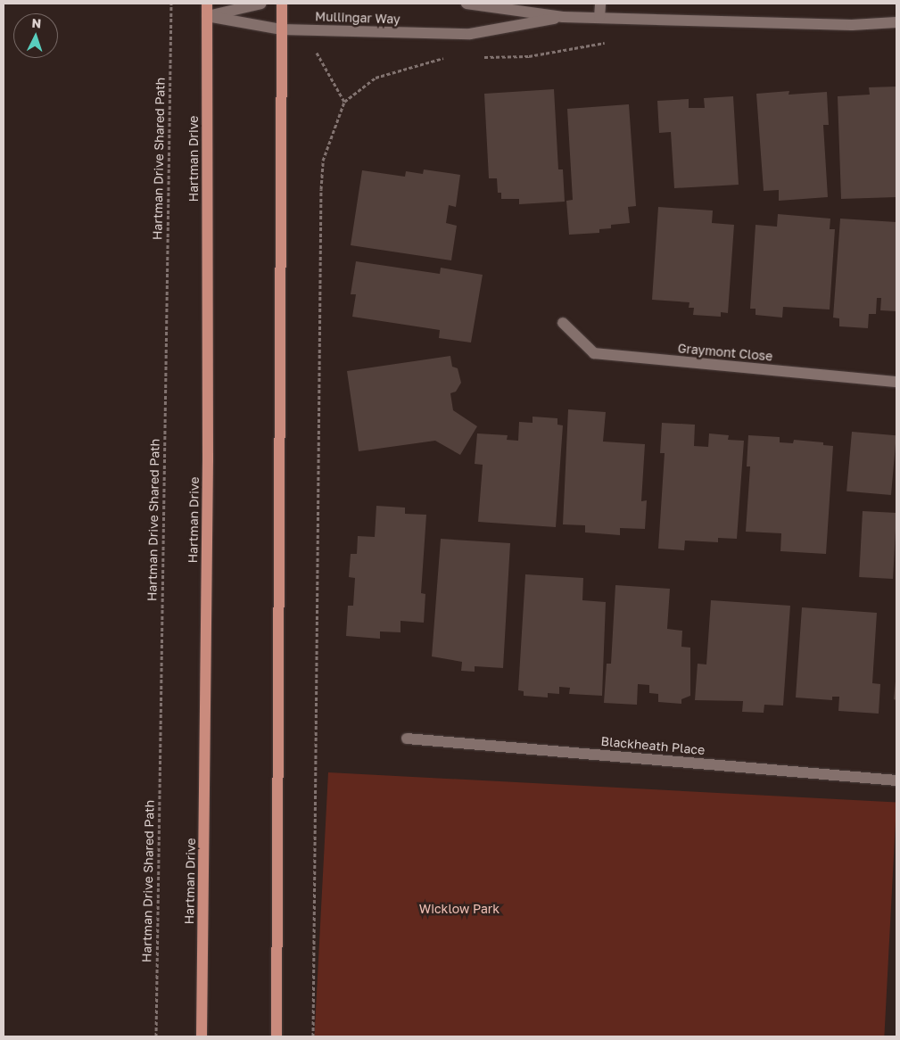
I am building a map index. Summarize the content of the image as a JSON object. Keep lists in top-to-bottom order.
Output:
{
  "streets": {
    "main road": ["Hartman Drive"],
    "street": ["Mullingar Way", "Graymont Close", "Blackheath Place"],
    "path": ["Hartman Drive Shared Path"]
  },
  "crossings": [
    ["Mullingar Way", "Hartman Drive"]
  ],
  "parks": ["Wicklow Park"],
  "north": "top"
}
